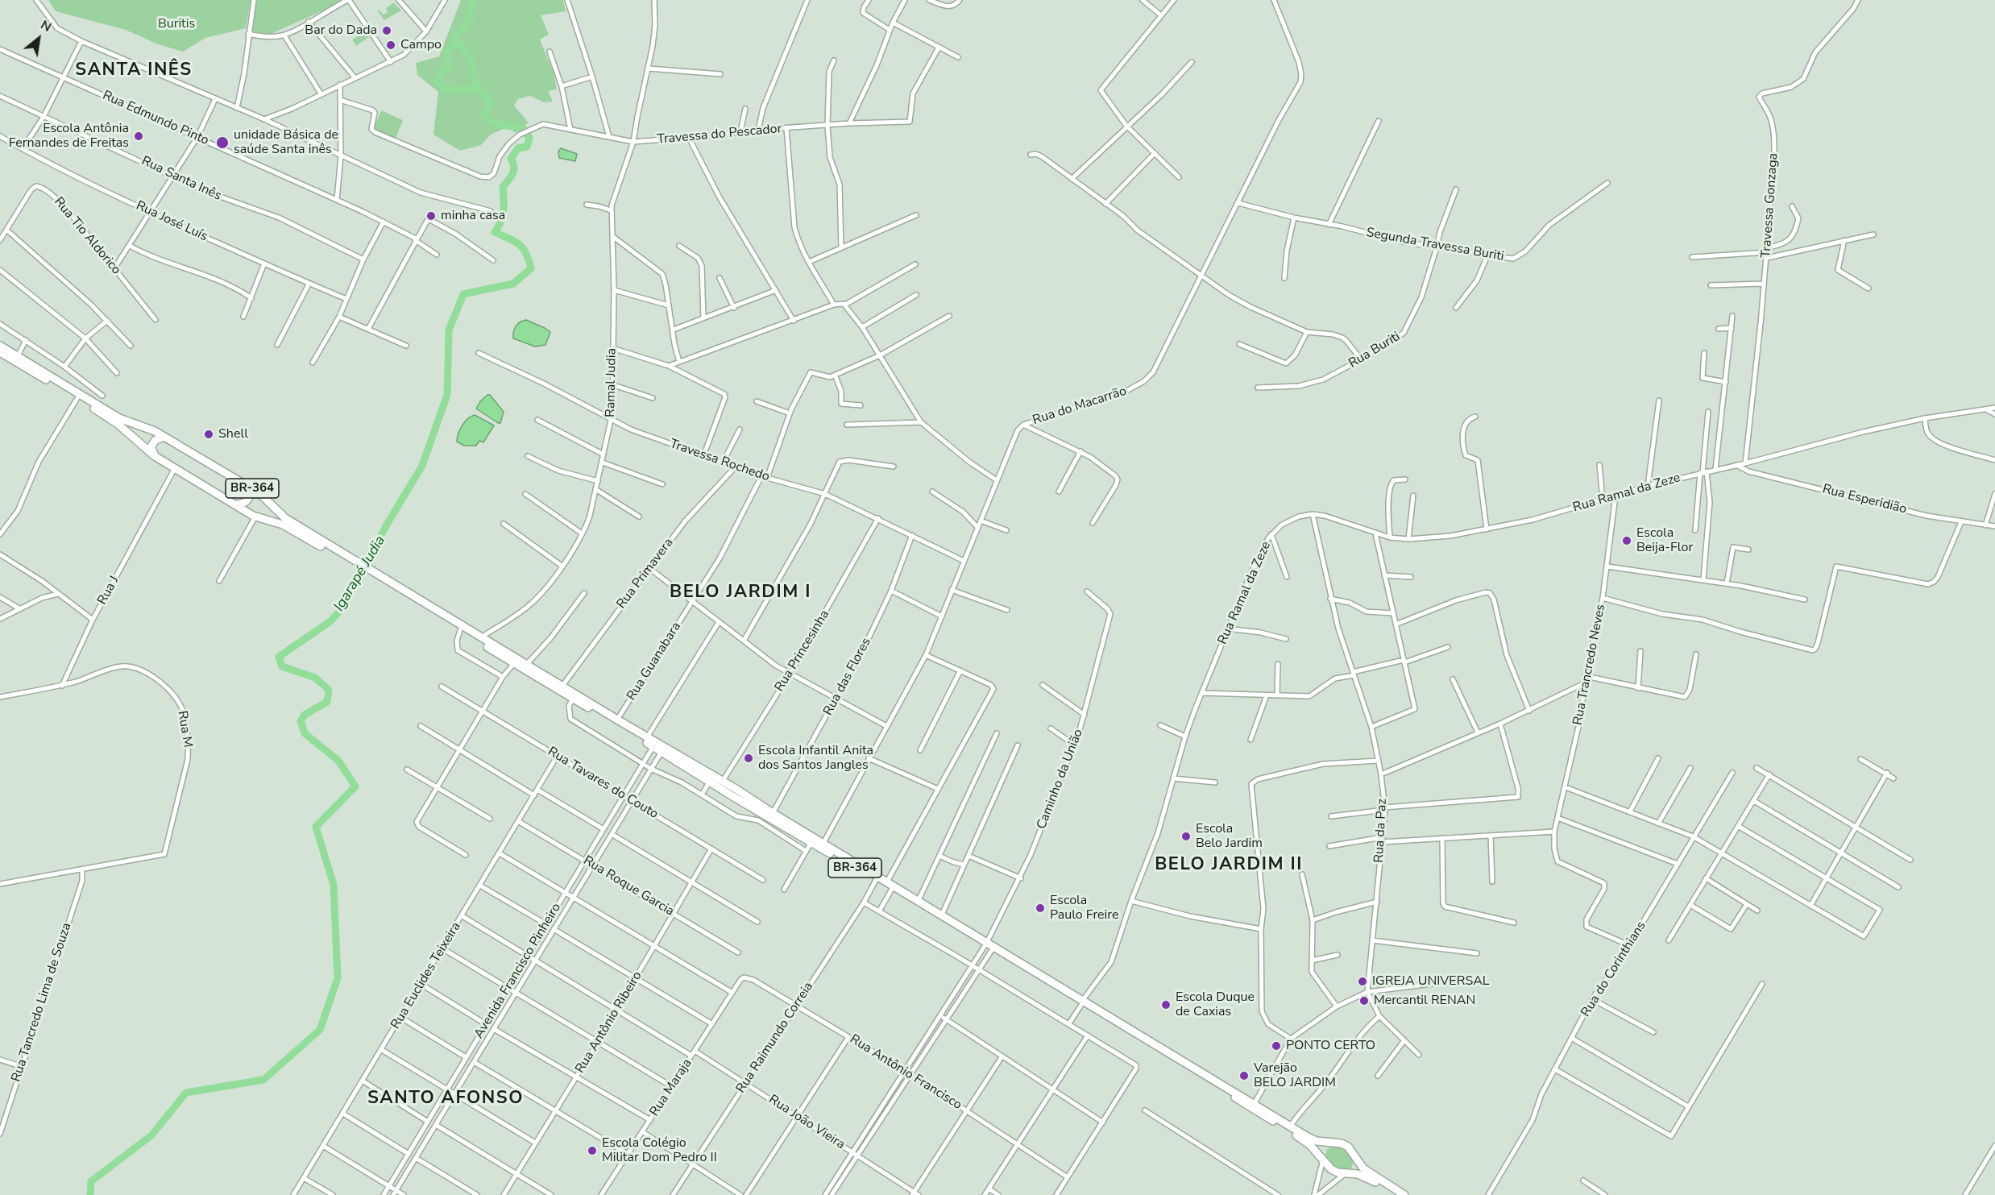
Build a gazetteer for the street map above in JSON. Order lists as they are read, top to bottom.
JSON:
{
  "streets": {
    "highway": ["BR-364"],
    "street": [
      "Rua Edmundo Pinto",
      "Travessa do Pescador",
      "Rua Santa Inês",
      "Travessa Gonzaga",
      "Rua José Luís",
      "Rua Tio Aldorico",
      "Segunda Travessa Buriti",
      "Rua Buriti",
      "Ramal Judia",
      "Rua do Macarrão",
      "Travessa Rochedo",
      "Rua Ramal da Zeze",
      "Rua Esperidião",
      "Rua Primavera",
      "Rua J",
      "Rua Princesinha",
      "Rua Guanabara",
      "Rua Trancredo Neves",
      "Rua das Flores",
      "Rua M",
      "Caminho da União",
      "Rua Tavares do Couto",
      "Rua da Paz",
      "Rua Roque Garcia",
      "Rua do Corinthians",
      "Avenida Francisco Pinheiro",
      "Rua Euclides Teixeira",
      "Rua Tancredo Lima de Souza",
      "Rua Antônio Ribeiro",
      "Rua Raimundo Correia",
      "Rua Antônio Francisco",
      "Rua Maraja",
      "Rua João Vieira"
    ]
  },
  "crossings": [
    ["Travessa do Pescador", "Ramal Judia"],
    ["Travessa Gonzaga", "Rua Ramal da Zeze"],
    ["Segunda Travessa Buriti", "Rua Buriti"],
    ["Segunda Travessa Buriti", "Rua do Macarrão"],
    ["Ramal Judia", "Travessa Rochedo"],
    ["Ramal Judia", "BR-364"],
    ["Rua do Macarrão", "Travessa Rochedo"],
    ["Rua do Macarrão", "BR-364"],
    ["Travessa Rochedo", "Rua Primavera"],
    ["Travessa Rochedo", "Rua Princesinha"],
    ["Travessa Rochedo", "Rua Guanabara"],
    ["Travessa Rochedo", "Rua das Flores"],
    ["BR-364", "Rua Ramal da Zeze"],
    ["BR-364", "Rua Primavera"],
    ["BR-364", "Rua J"],
    ["BR-364", "Rua Princesinha"],
    ["BR-364", "Rua Guanabara"],
    ["BR-364", "Rua das Flores"],
    ["BR-364", "Caminho da União"],
    ["BR-364", "Avenida Francisco Pinheiro"],
    ["BR-364", "Rua Raimundo Correia"],
    ["Rua Ramal da Zeze", "Rua Esperidião"],
    ["Rua Ramal da Zeze", "Rua Trancredo Neves"],
    ["Rua Ramal da Zeze", "Rua da Paz"],
    ["Rua M", "Rua Tancredo Lima de Souza"],
    ["Rua Tavares do Couto", "Avenida Francisco Pinheiro"],
    ["Rua Tavares do Couto", "Rua Euclides Teixeira"],
    ["Rua Tavares do Couto", "Rua Antônio Ribeiro"],
    ["Rua Roque Garcia", "Avenida Francisco Pinheiro"],
    ["Rua Roque Garcia", "Rua Euclides Teixeira"],
    ["Rua Roque Garcia", "Rua Antônio Ribeiro"],
    ["Rua Raimundo Correia", "Rua Antônio Francisco"],
    ["Rua Raimundo Correia", "Rua João Vieira"],
    ["Rua Antônio Francisco", "Rua Maraja"],
    ["Rua Maraja", "Rua João Vieira"]
  ],
  "districts": [
    "SANTA INÊS",
    "BELO JARDIM I",
    "BELO JARDIM II",
    "SANTO AFONSO"
  ],
  "water": ["Igarapé Judia"],
  "parks": ["Buritis"],
  "places": [
    "Bar do Dada",
    "Campo",
    "Escola Antônia Fernandes de Freitas",
    "unidade Básica de saúde Santa inês",
    "minha casa",
    "Shell",
    "Escola Beija-Flor",
    "Escola Infantil Anita dos Santos Jangles",
    "Escola Belo Jardim",
    "Escola Paulo Freire",
    "IGREJA UNIVERSAL",
    "Mercantil RENAN",
    "Escola Duque de Caxias",
    "PONTO CERTO",
    "Varejão BELO JARDIM",
    "Escola Colégio Militar Dom Pedro II"
  ],
  "north": "top right"
}
